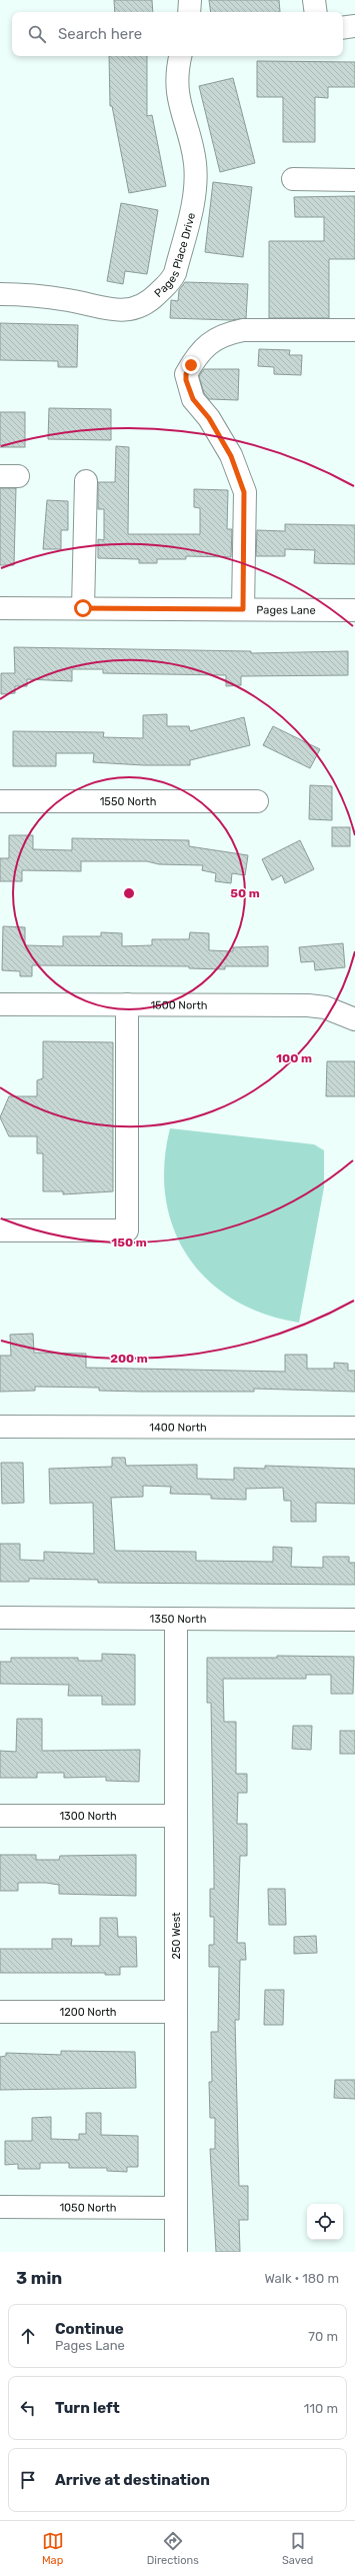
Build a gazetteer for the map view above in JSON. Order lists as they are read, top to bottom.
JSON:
{
  "streets": {
    "street": [
      "Pages Place Drive",
      "Pages Lane",
      "1550 North",
      "1500 North",
      "1400 North",
      "1350 North",
      "1300 North",
      "250 West",
      "1200 North",
      "1050 North"
    ]
  },
  "crossings": [
    ["1350 North", "250 West"],
    ["1300 North", "250 West"],
    ["250 West", "1200 North"],
    ["250 West", "1050 North"]
  ],
  "page": {
    "search": "Search here",
    "heading": ["3 min", "Walk · 180 m"],
    "list": [
      ["Continue", "Pages Lane", "70 m"],
      ["Turn left", "110 m"],
      "Arrive at destination"
    ],
    "nav": ["Map", "Directions", "Saved"]
  },
  "rings": [
    "50 m",
    "100 m",
    "150 m",
    "200 m"
  ]
}
